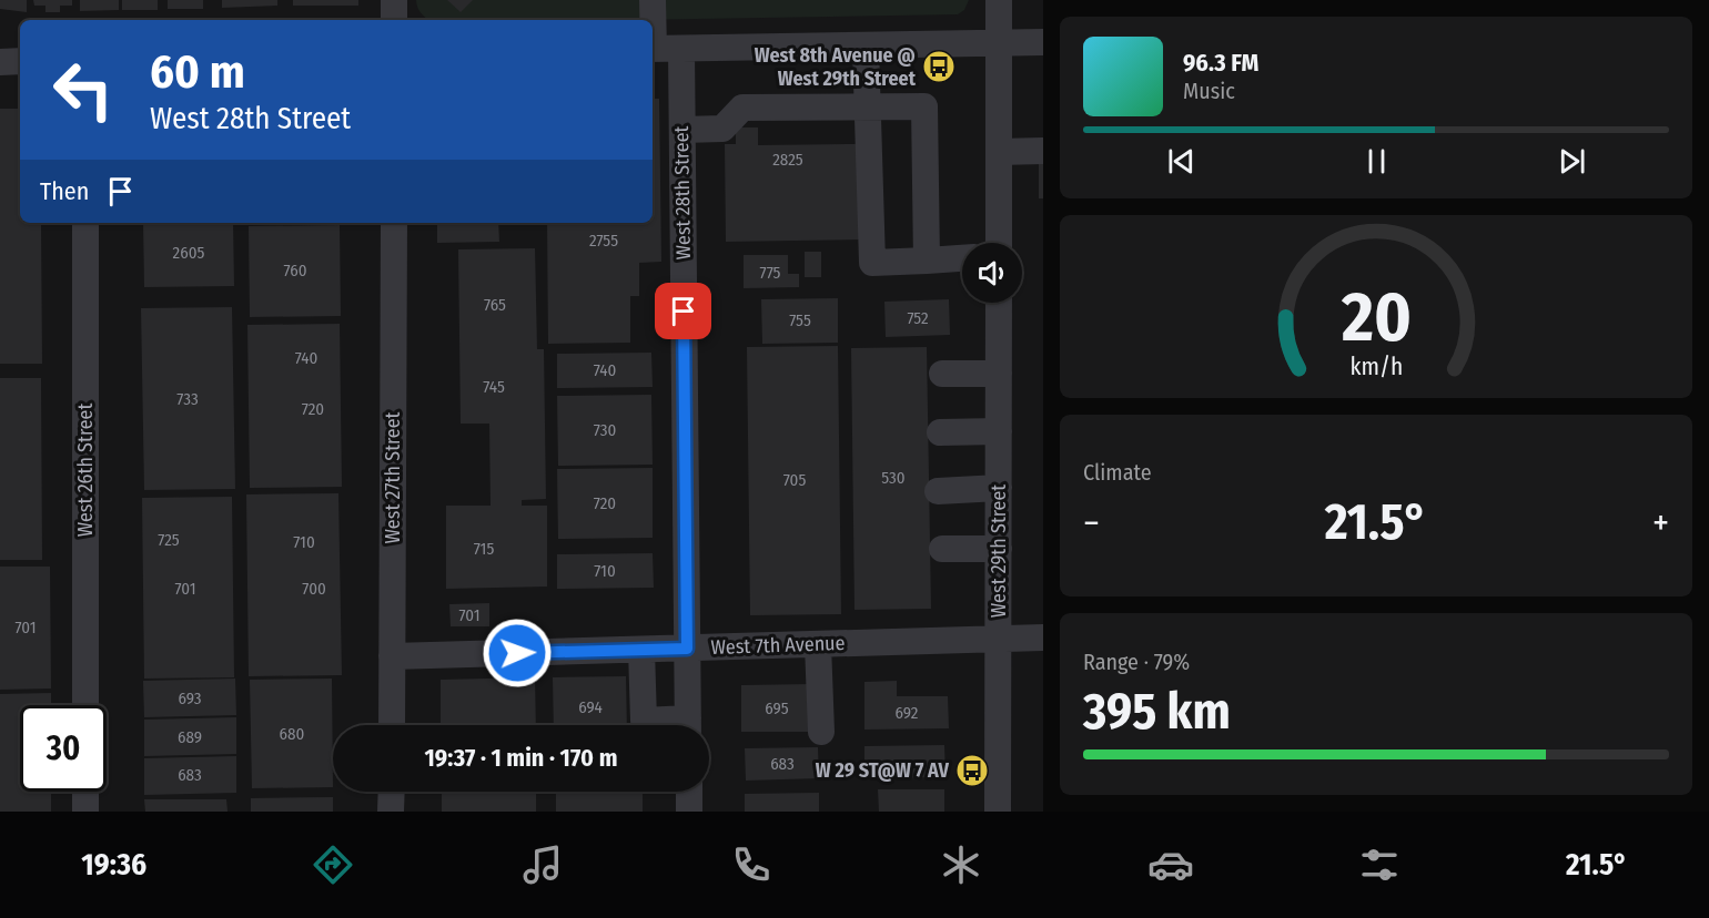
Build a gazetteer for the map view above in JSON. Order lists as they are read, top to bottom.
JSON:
{
  "streets": {
    "street": [
      "West 28th Street",
      "West 26th Street",
      "West 27th Street",
      "West 29th Street",
      "West 7th Avenue"
    ]
  },
  "crossings": [
    ["West 28th Street", "West 7th Avenue"],
    ["West 27th Street", "West 7th Avenue"],
    ["West 29th Street", "West 7th Avenue"]
  ],
  "places": {
    "bus stop": ["West 8th Avenue @ West 29th Street", "W 29 ST@W 7 AV"]
  },
  "house_numbers": [
    "2825",
    "2755",
    "2605",
    "760",
    "775",
    "765",
    "752",
    "755",
    "740",
    "740",
    "745",
    "733",
    "720",
    "730",
    "530",
    "705",
    "720",
    "725",
    "710",
    "715",
    "710",
    "701",
    "700",
    "701",
    "701",
    "693",
    "694",
    "695",
    "692",
    "680",
    "689",
    "683",
    "683"
  ],
  "page": {
    "turn": ["60 m", "West 28th Street"],
    "song": ["96.3 FM", "Music"],
    "then": "Then",
    "tile": [
      "Climate",
      ["Range · 79%", "395 km"]
    ],
    "heat": ["−", "21.5°", "+"],
    "limit": "30",
    "trip": "19:37 · 1 min · 170 m",
    "tabs": ["19:36", "21.5°"],
    "gauge": ["20", "km/h"]
  }
}
